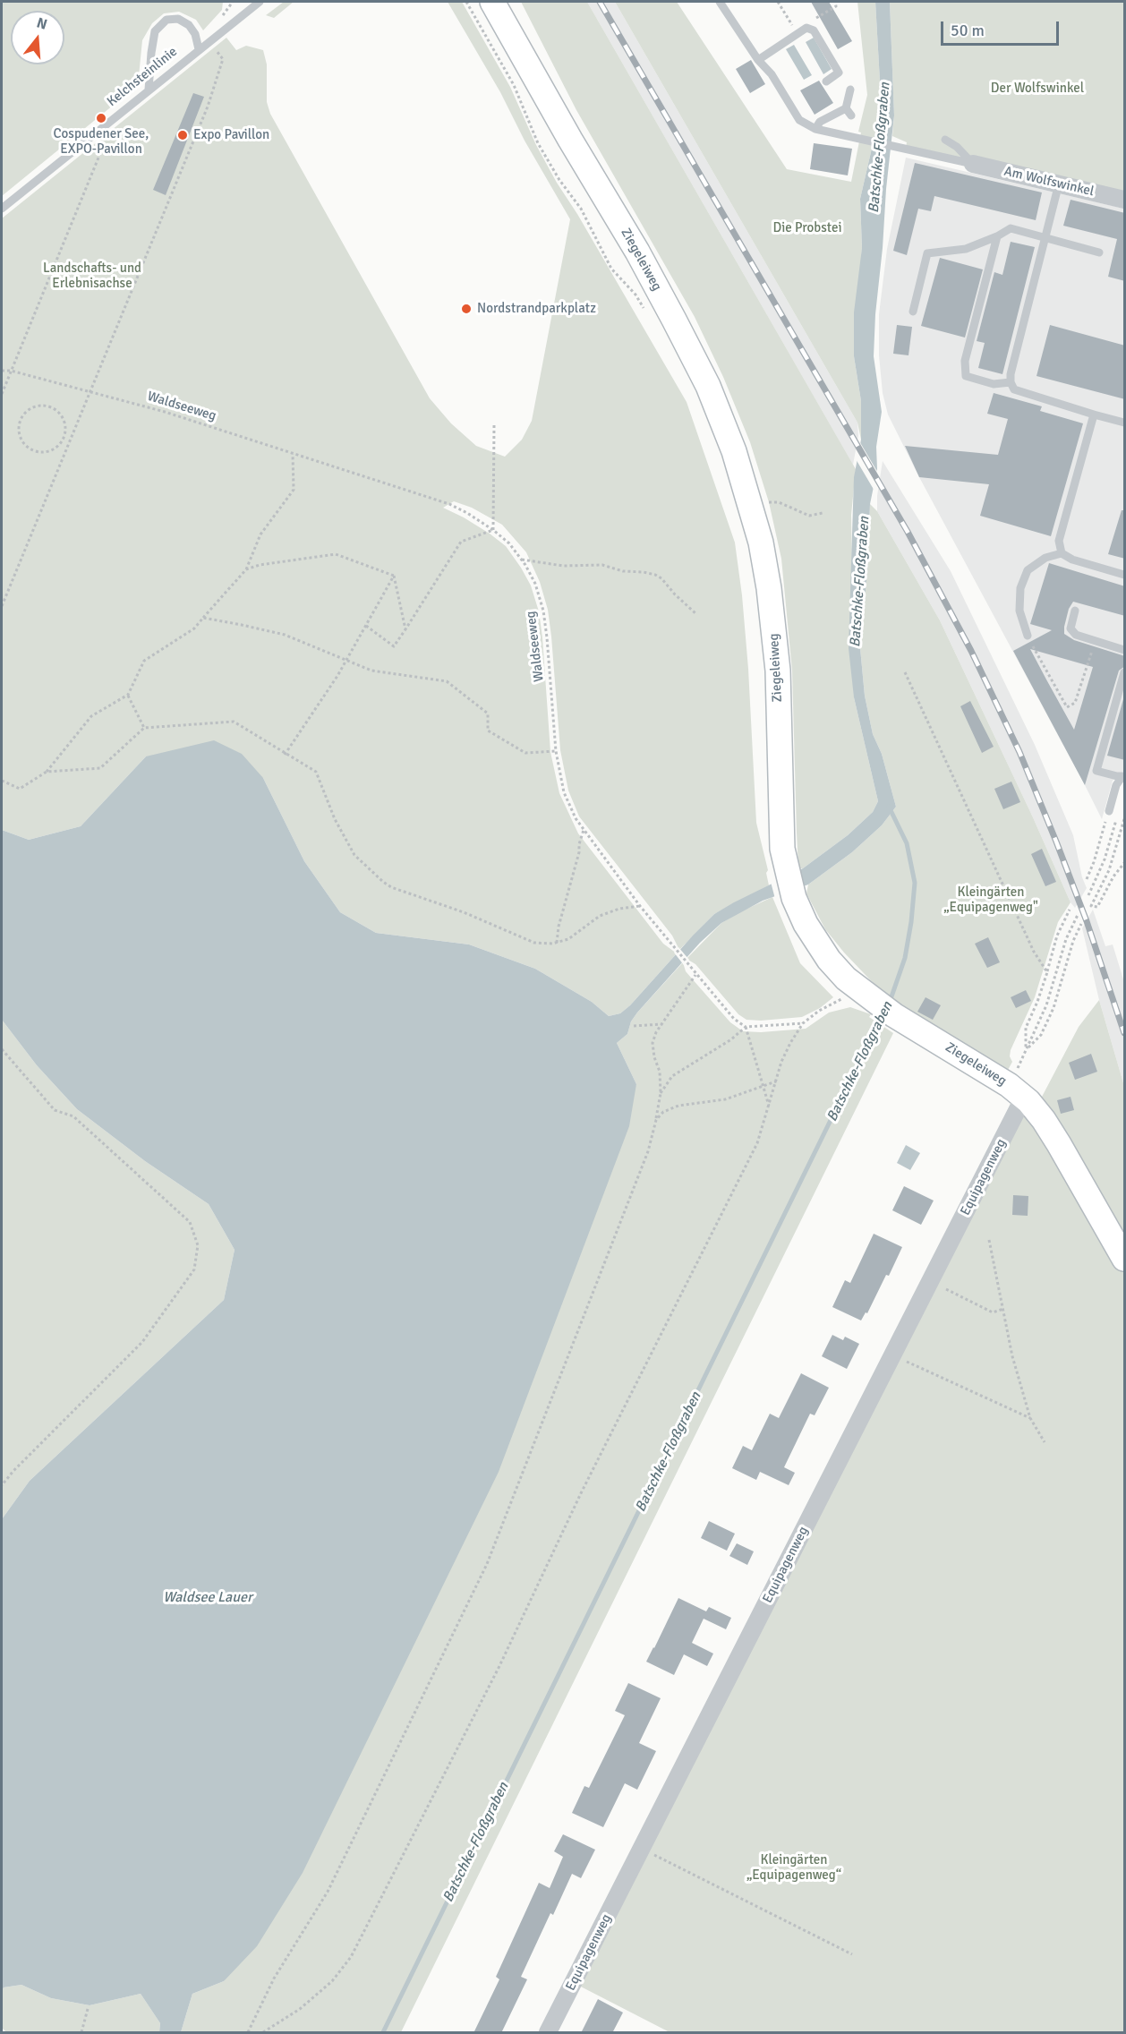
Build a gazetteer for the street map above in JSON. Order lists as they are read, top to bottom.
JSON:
{
  "streets": {
    "main road": ["Ziegeleiweg"],
    "street": ["Am Wolfswinkel", "Equipagenweg"],
    "lane": ["Kelchsteinlinie"],
    "path": ["Waldseeweg"]
  },
  "crossings": [
    ["Ziegeleiweg", "Equipagenweg"]
  ],
  "water": ["Batschke‐Floßgraben", "Waldsee Lauer"],
  "parks": [
    "Der Wolfswinkel",
    "Die Probstei",
    "Landschafts- und Erlebnisachse",
    "Kleingärten „Equipagenweg\"",
    "Kleingärten „Equipagenweg“"
  ],
  "places": ["Cospudener See, EXPO-Pavillon", "Expo Pavillon", "Nordstrandparkplatz"],
  "scale_bar": "50 m",
  "north": "top"
}
